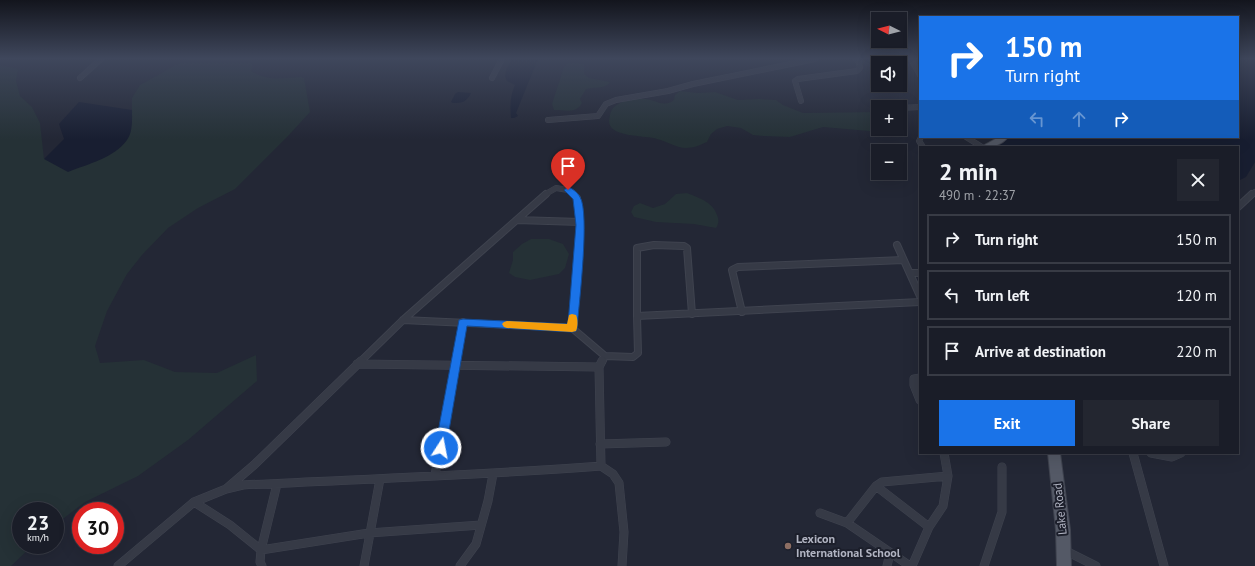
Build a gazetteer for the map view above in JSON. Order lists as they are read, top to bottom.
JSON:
{
  "streets": {
    "main road": ["Lake Road"]
  },
  "places": ["Lexicon International School"],
  "north": "left",
  "page": {
    "map_buttons": ["+", "−"],
    "turn": ["150 m", "Turn right"],
    "heading": ["2 min", "490 m · 22:37"],
    "list": [
      {
        "name": "Turn right",
        "value": "150 m"
      },
      {
        "name": "Turn left",
        "value": "120 m"
      },
      {
        "name": "Arrive at destination",
        "value": "220 m"
      }
    ],
    "buttons": ["Exit", "Share"],
    "speed": "23 km/h",
    "limit": "30"
  }
}
